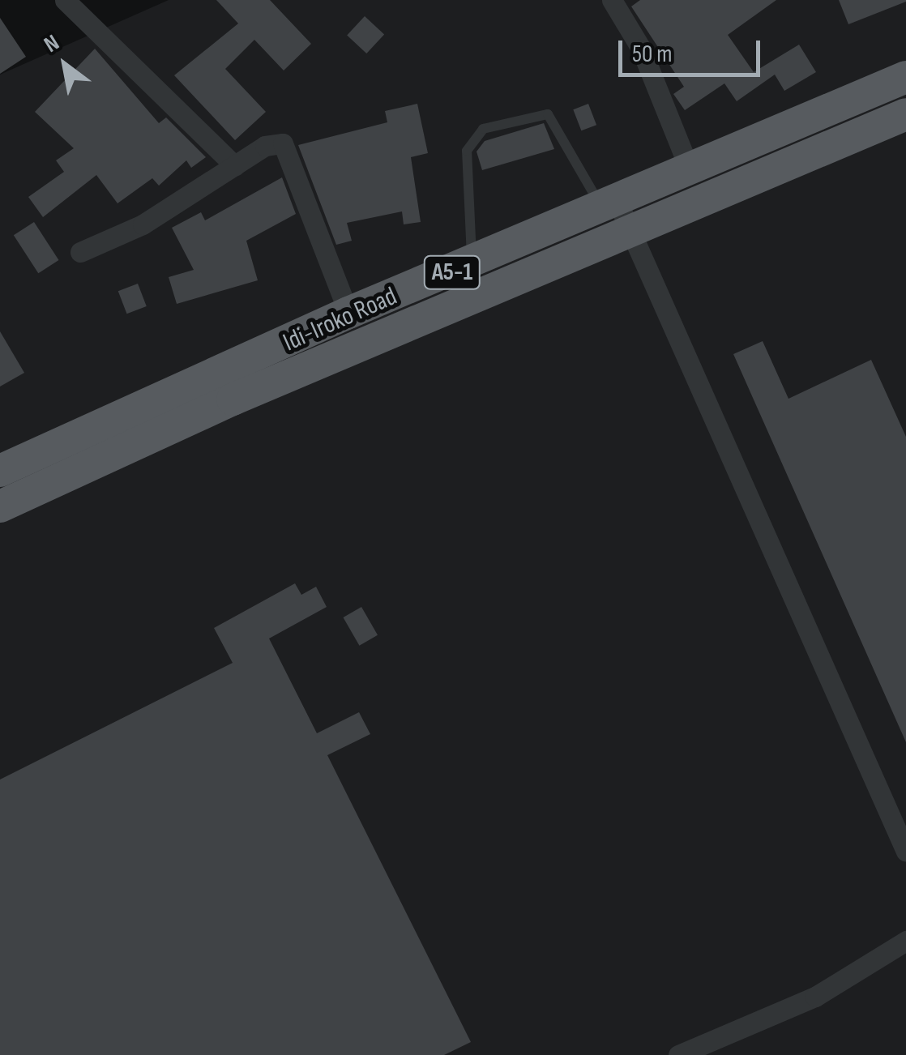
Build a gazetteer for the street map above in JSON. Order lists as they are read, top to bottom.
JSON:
{
  "streets": {
    "highway": ["A5-1", "Idi-Iroko Road"]
  },
  "scale_bar": "50 m",
  "north": "top left"
}
